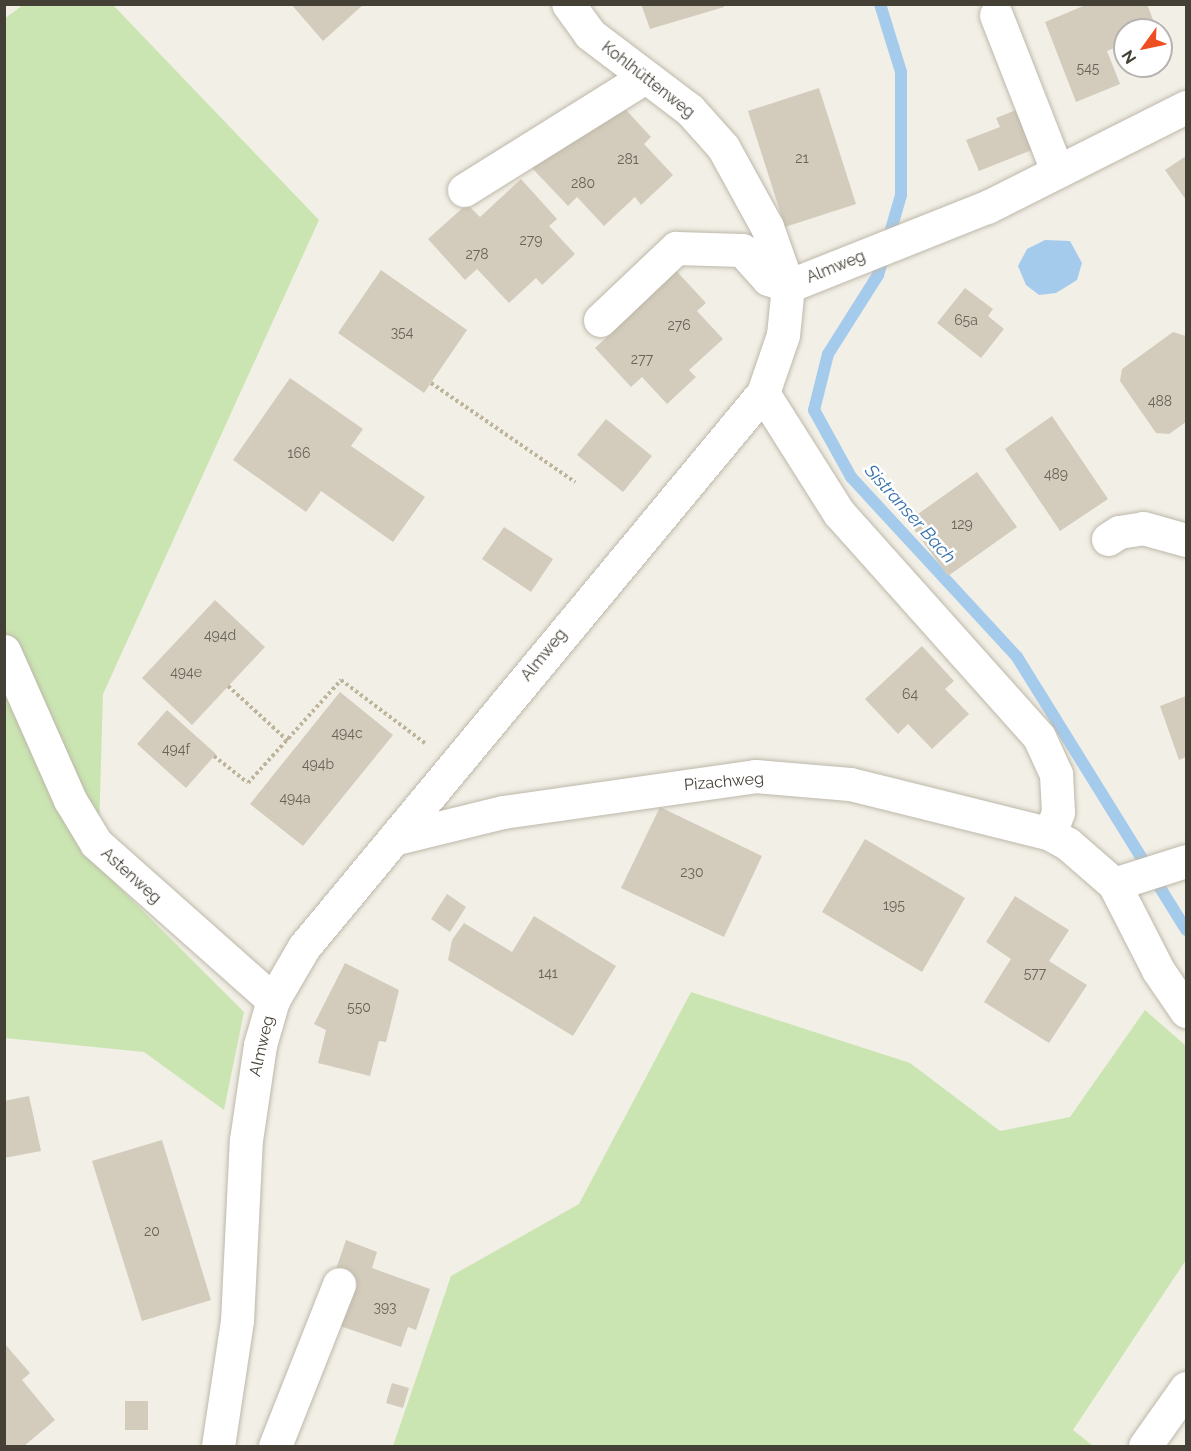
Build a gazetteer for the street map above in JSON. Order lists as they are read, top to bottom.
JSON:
{
  "streets": {
    "street": [
      "Kohlhüttenweg",
      "Almweg",
      "Pizachweg",
      "Astenweg"
    ]
  },
  "crossings": [
    ["Kohlhüttenweg", "Almweg"],
    ["Almweg", "Pizachweg"],
    ["Almweg", "Astenweg"]
  ],
  "water": ["Sistranser Bach"],
  "house_numbers": [
    "545",
    "21",
    "281",
    "280",
    "279",
    "278",
    "65a",
    "276",
    "354",
    "277",
    "488",
    "166",
    "489",
    "129",
    "494d",
    "494e",
    "64",
    "494c",
    "494f",
    "494b",
    "494a",
    "230",
    "195",
    "141",
    "577",
    "550",
    "20",
    "393"
  ],
  "north": "bottom left"
}
